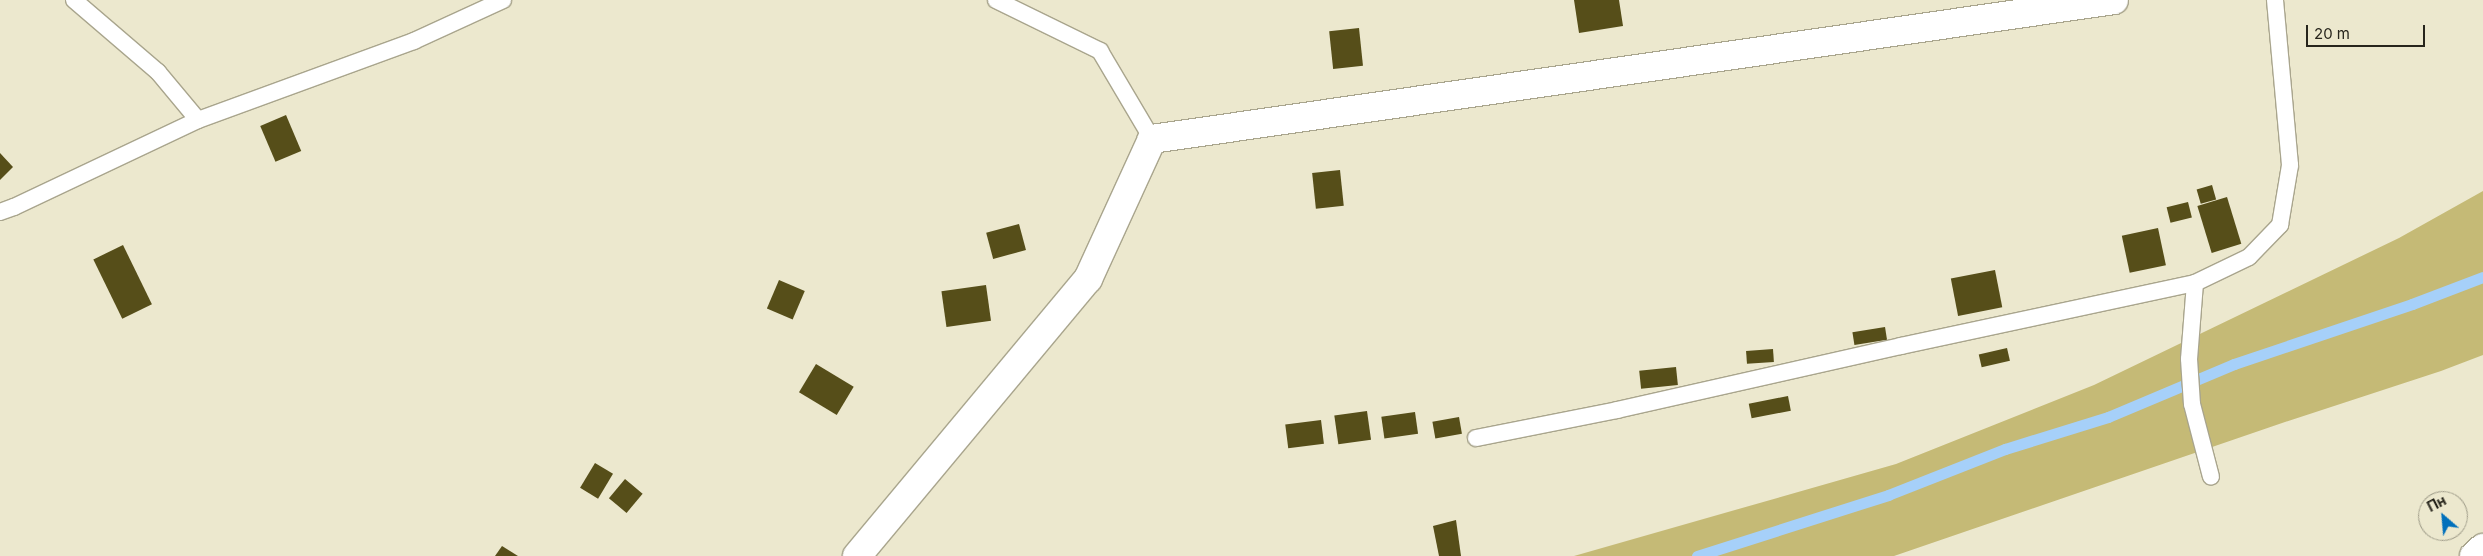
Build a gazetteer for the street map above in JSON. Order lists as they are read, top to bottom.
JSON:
{
  "scale_bar": "20 m",
  "north": "top left"
}
